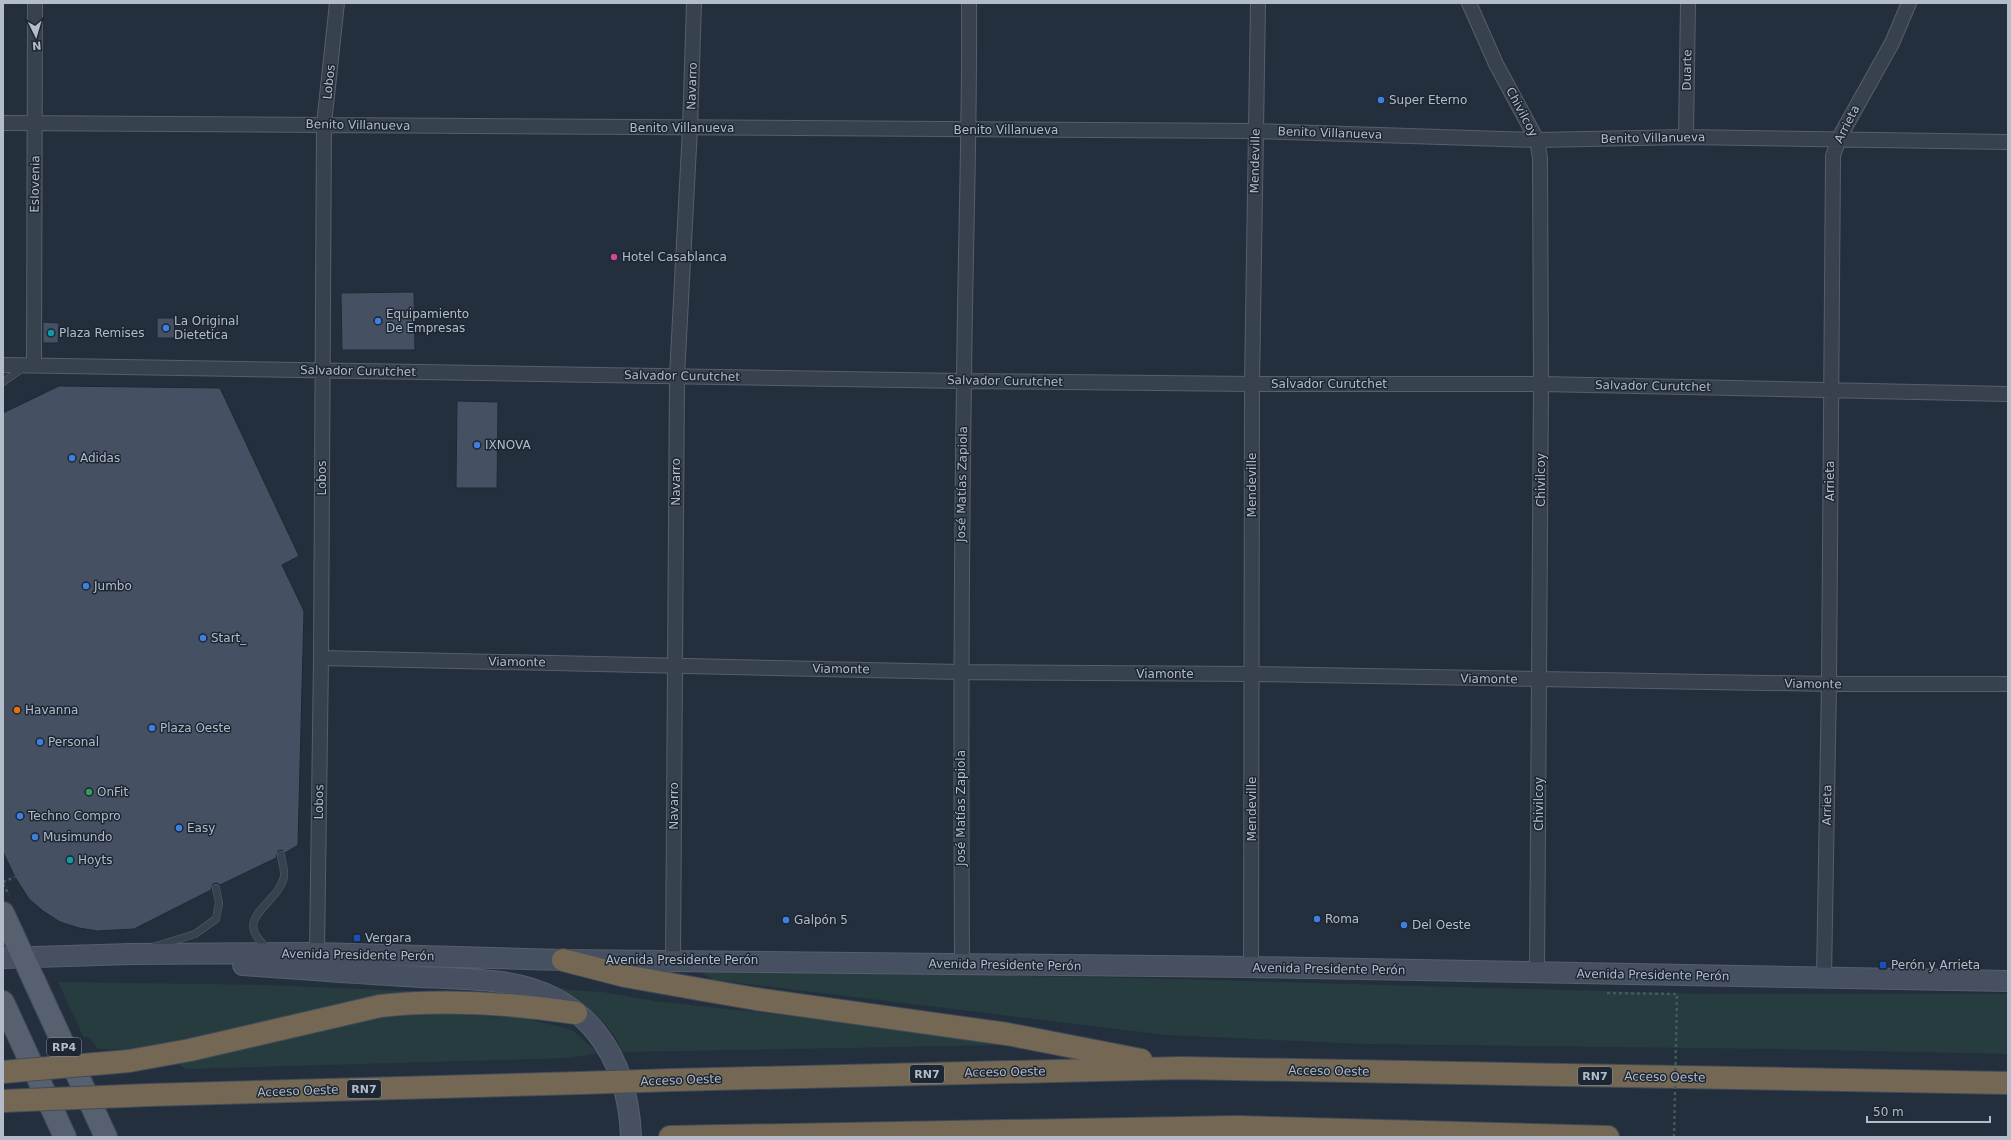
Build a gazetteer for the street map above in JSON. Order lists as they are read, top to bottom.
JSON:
{
  "streets": {
    "highway": ["Acceso Oeste", "RN7"],
    "main road": ["RP4"],
    "street": [
      "Duarte",
      "Lobos",
      "Navarro",
      "Chivilcoy",
      "Arrieta",
      "Benito Villanueva",
      "Mendeville",
      "Eslovenia",
      "Salvador Curutchet",
      "José Matías Zapiola",
      "Viamonte",
      "Avenida Presidente Perón"
    ]
  },
  "crossings": [
    ["Duarte", "Benito Villanueva"],
    ["Lobos", "Benito Villanueva"],
    ["Lobos", "Salvador Curutchet"],
    ["Lobos", "Viamonte"],
    ["Lobos", "Avenida Presidente Perón"],
    ["Navarro", "Benito Villanueva"],
    ["Navarro", "Salvador Curutchet"],
    ["Navarro", "Viamonte"],
    ["Navarro", "Avenida Presidente Perón"],
    ["Chivilcoy", "Benito Villanueva"],
    ["Chivilcoy", "Salvador Curutchet"],
    ["Chivilcoy", "Viamonte"],
    ["Chivilcoy", "Avenida Presidente Perón"],
    ["Arrieta", "Benito Villanueva"],
    ["Arrieta", "Salvador Curutchet"],
    ["Arrieta", "Viamonte"],
    ["Arrieta", "Avenida Presidente Perón"],
    ["Benito Villanueva", "Mendeville"],
    ["Benito Villanueva", "Eslovenia"],
    ["Benito Villanueva", "José Matías Zapiola"],
    ["Mendeville", "Salvador Curutchet"],
    ["Mendeville", "Viamonte"],
    ["Mendeville", "Avenida Presidente Perón"],
    ["Eslovenia", "Salvador Curutchet"],
    ["Salvador Curutchet", "José Matías Zapiola"],
    ["José Matías Zapiola", "Viamonte"],
    ["José Matías Zapiola", "Avenida Presidente Perón"],
    ["Avenida Presidente Perón", "RP4"]
  ],
  "places": {
    "other": [
      "Super Eterno",
      "Hotel Casablanca",
      "Equipamiento De Empresas",
      "La Original Dietetica",
      "Plaza Remises",
      "IXNOVA",
      "Adidas",
      "Jumbo",
      "Start_",
      "Havanna",
      "Plaza Oeste",
      "Personal",
      "OnFit",
      "Techno Compro",
      "Easy",
      "Musimundo",
      "Hoyts",
      "Roma",
      "Galpón 5",
      "Del Oeste"
    ],
    "transit": ["Vergara", "Perón y Arrieta"]
  },
  "scale_bar": "50 m",
  "north": "bottom"
}
